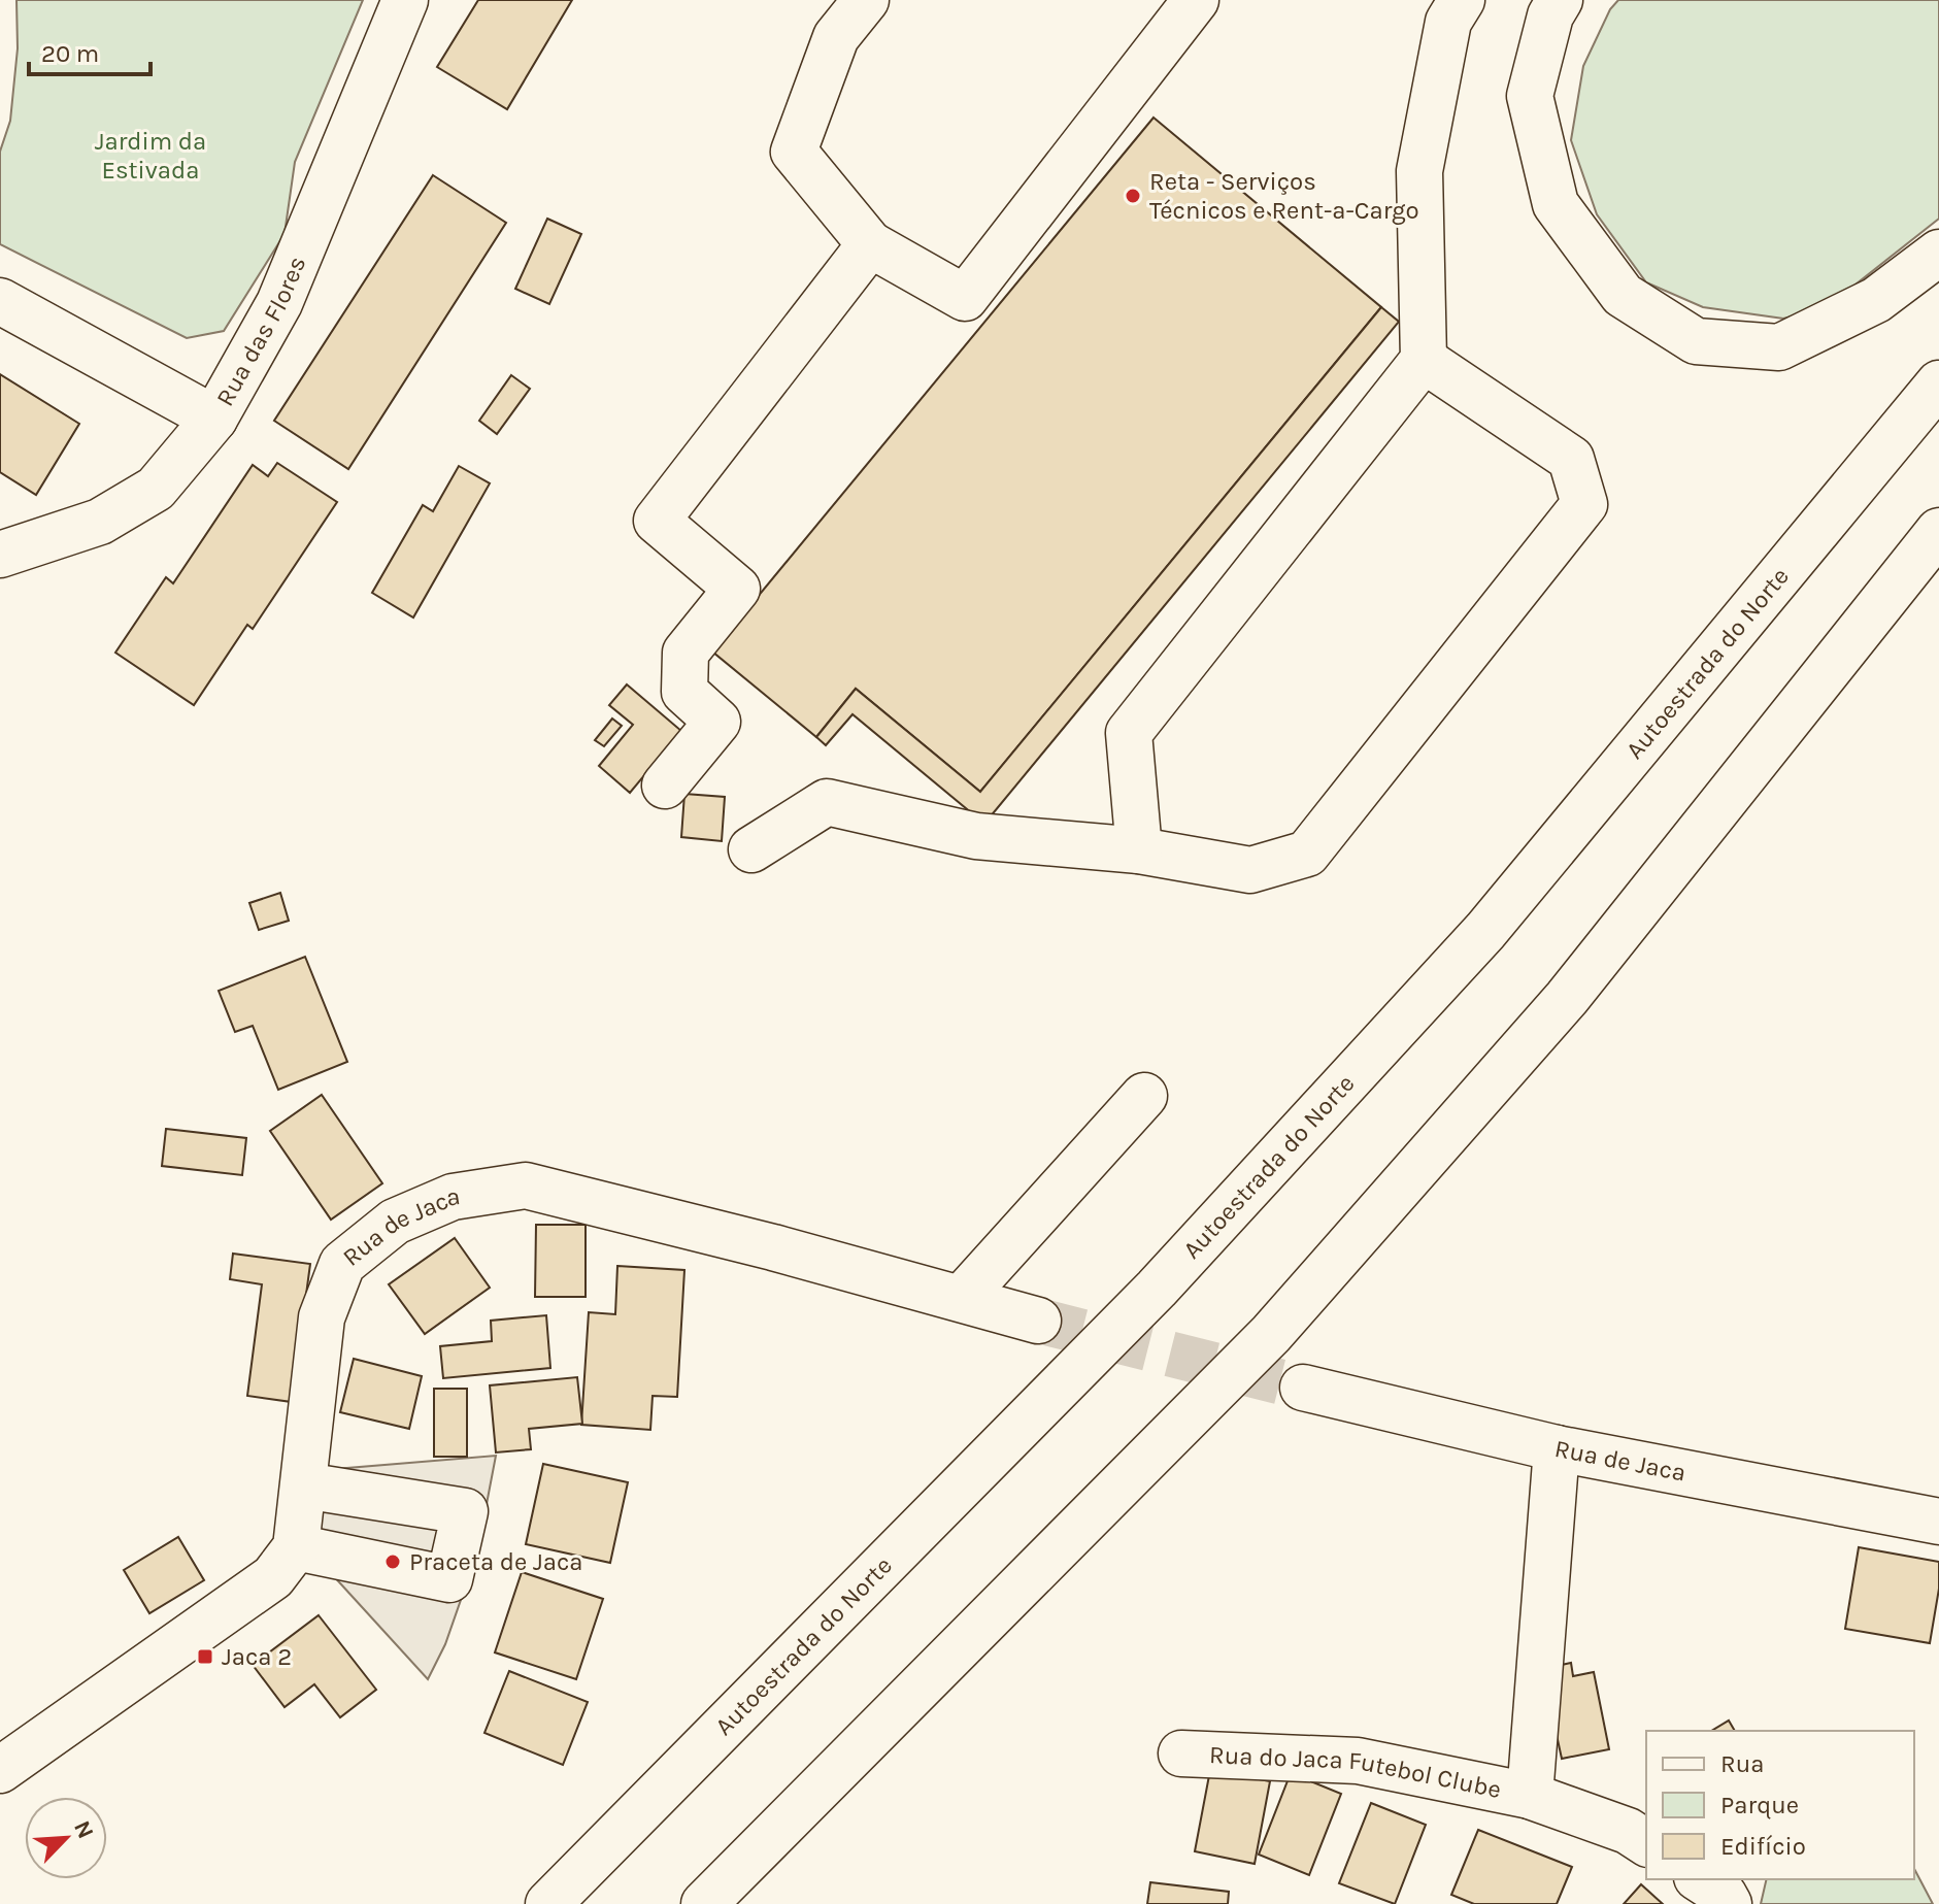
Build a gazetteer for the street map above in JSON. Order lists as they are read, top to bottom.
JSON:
{
  "streets": {
    "main road": [
      "Rua das Flores",
      "Autoestrada do Norte",
      "Rua de Jaca",
      "Rua do Jaca Futebol Clube"
    ]
  },
  "crossings": [
    ["Rua de Jaca", "Rua do Jaca Futebol Clube"]
  ],
  "parks": ["Jardim da Estivada"],
  "places": {
    "other": ["Reta - Serviços Técnicos e Rent-a-Cargo", "Praceta de Jaca"],
    "transit": ["Jaca 2"]
  },
  "legend": ["Rua", "Parque", "Edifício"],
  "scale_bar": "20 m",
  "north": "top right"
}
